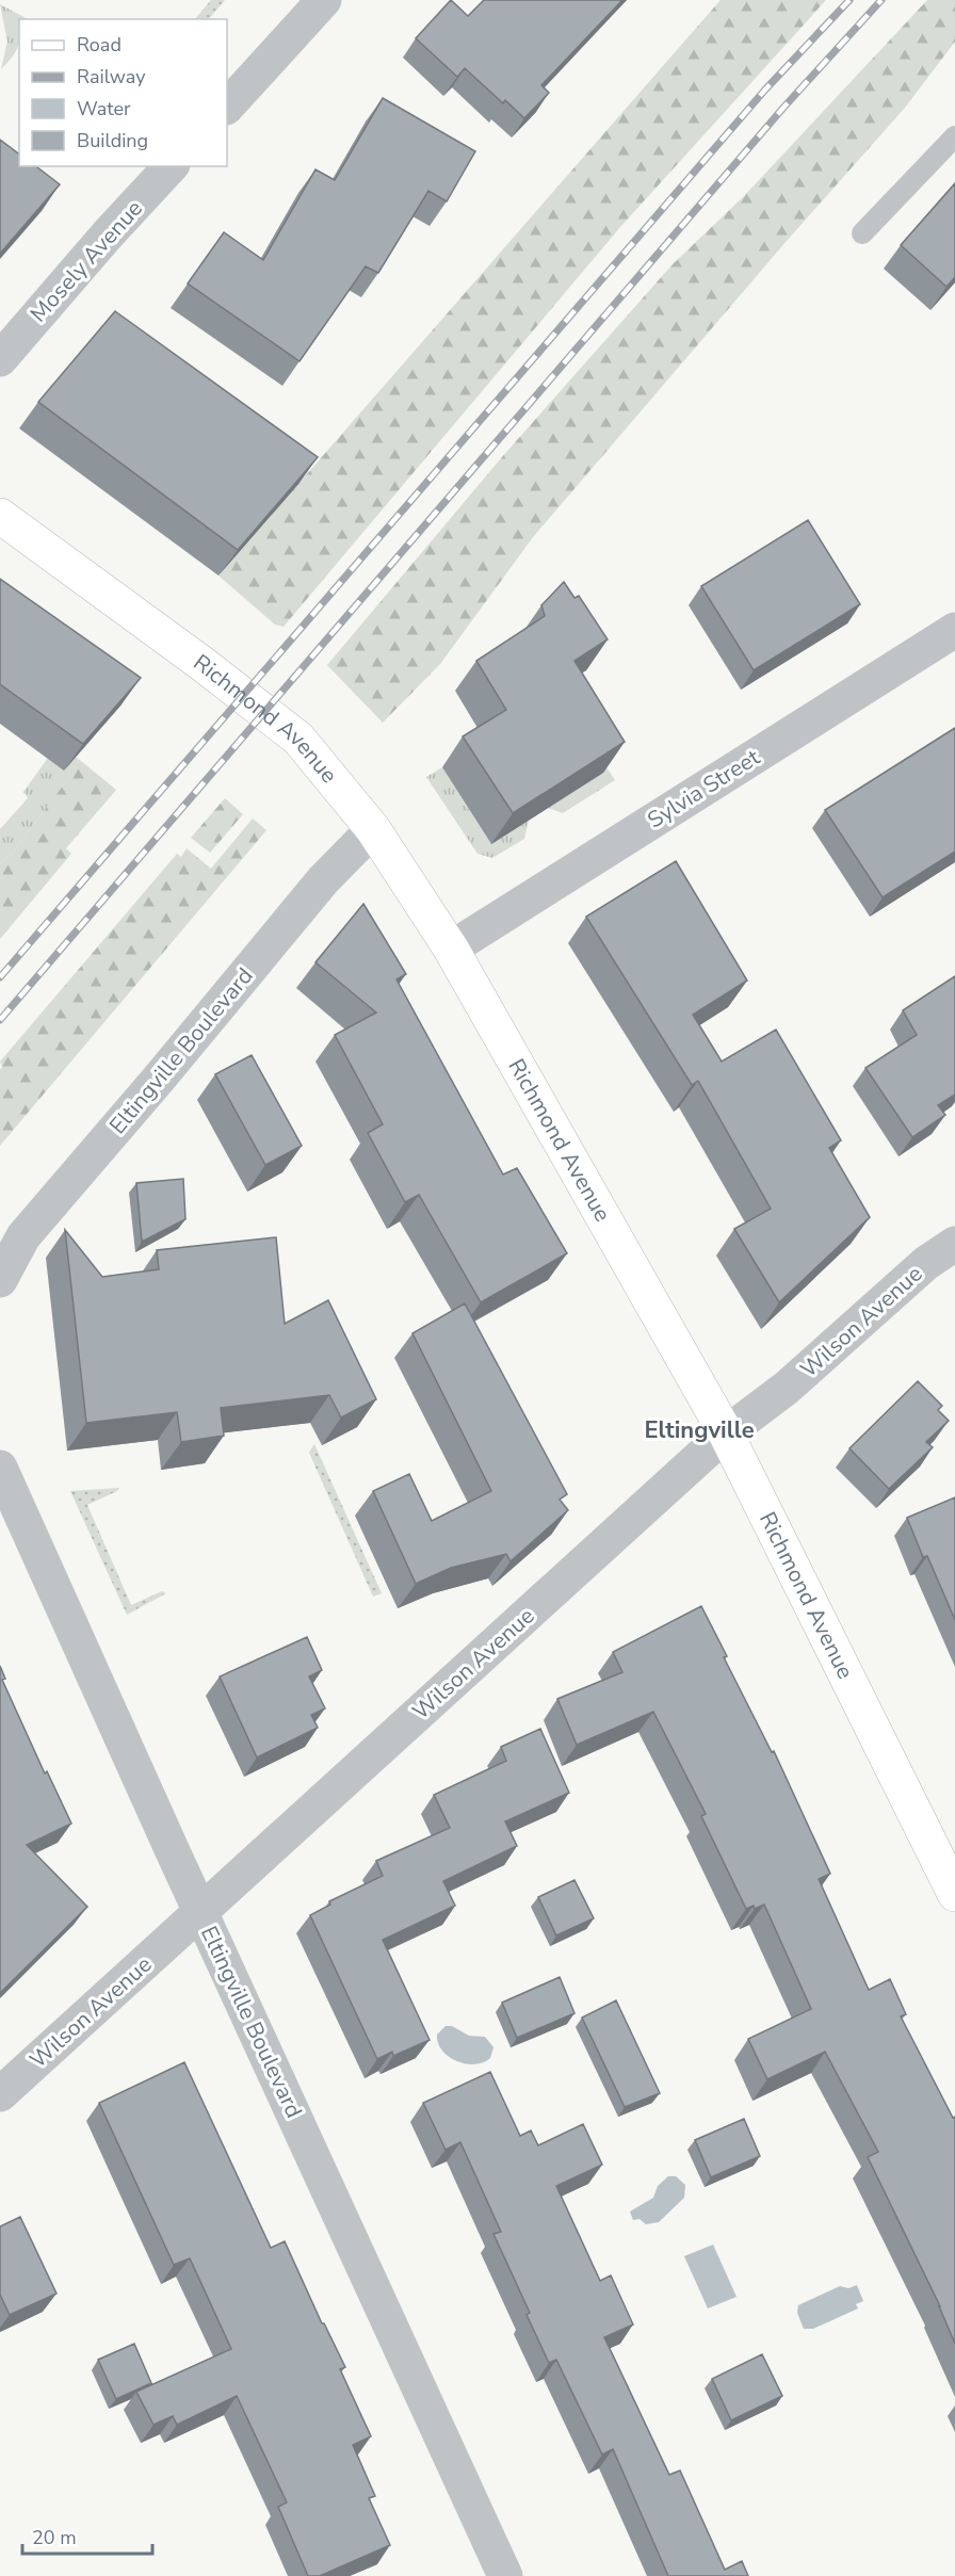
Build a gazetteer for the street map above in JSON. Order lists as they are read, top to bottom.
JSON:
{
  "streets": {
    "main road": ["Richmond Avenue"],
    "street": [
      "Mosely Avenue",
      "Sylvia Street",
      "Eltingville Boulevard",
      "Wilson Avenue"
    ]
  },
  "crossings": [
    ["Richmond Avenue", "Sylvia Street"],
    ["Richmond Avenue", "Eltingville Boulevard"],
    ["Richmond Avenue", "Wilson Avenue"],
    ["Eltingville Boulevard", "Wilson Avenue"]
  ],
  "districts": ["Eltingville"],
  "legend": [
    "Road",
    "Railway",
    "Water",
    "Building"
  ],
  "scale_bar": "20 m"
}
